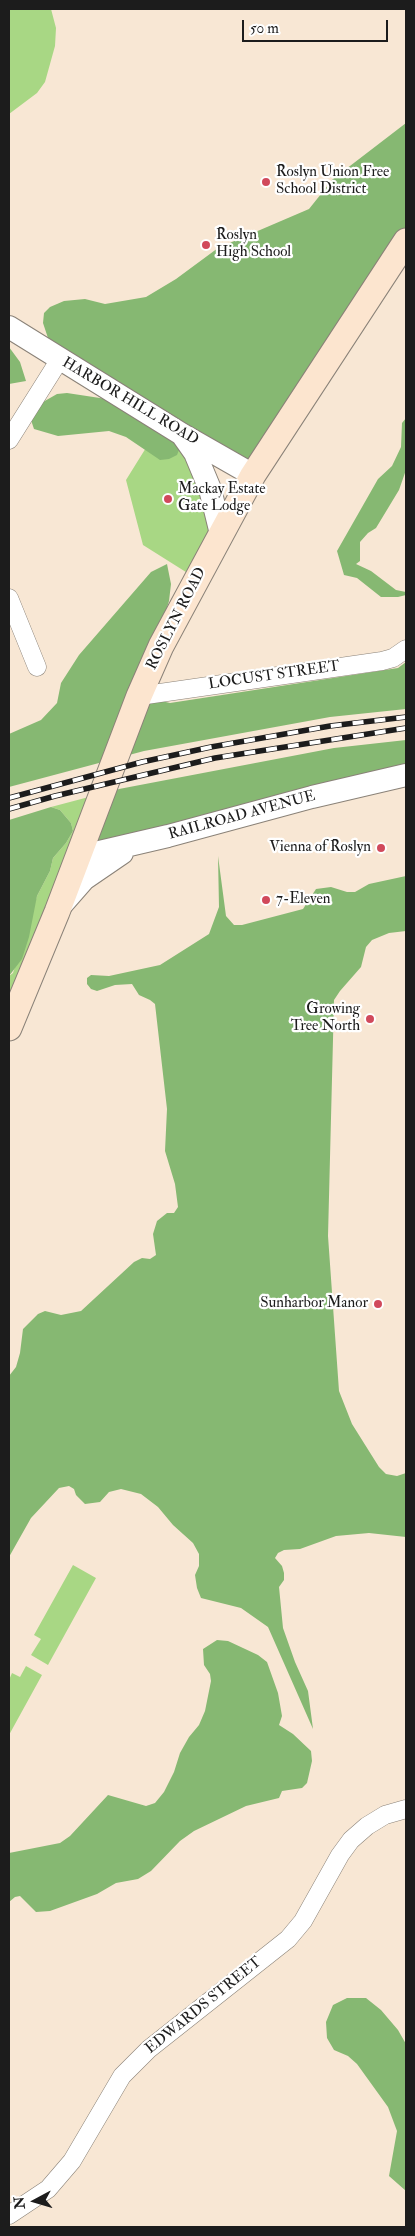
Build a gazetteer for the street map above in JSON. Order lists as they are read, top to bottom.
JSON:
{
  "streets": {
    "main road": ["ROSLYN ROAD"],
    "street": [
      "HARBOR HILL ROAD",
      "LOCUST STREET",
      "RAILROAD AVENUE",
      "EDWARDS STREET"
    ]
  },
  "crossings": [
    ["HARBOR HILL ROAD", "ROSLYN ROAD"],
    ["ROSLYN ROAD", "LOCUST STREET"],
    ["ROSLYN ROAD", "RAILROAD AVENUE"]
  ],
  "places": [
    "Roslyn Union Free School District",
    "Roslyn High School",
    "Mackay Estate Gate Lodge",
    "Vienna of Roslyn",
    "7-Eleven",
    "Growing Tree North",
    "Sunharbor Manor"
  ],
  "scale_bar": "50 m",
  "north": "left"
}
